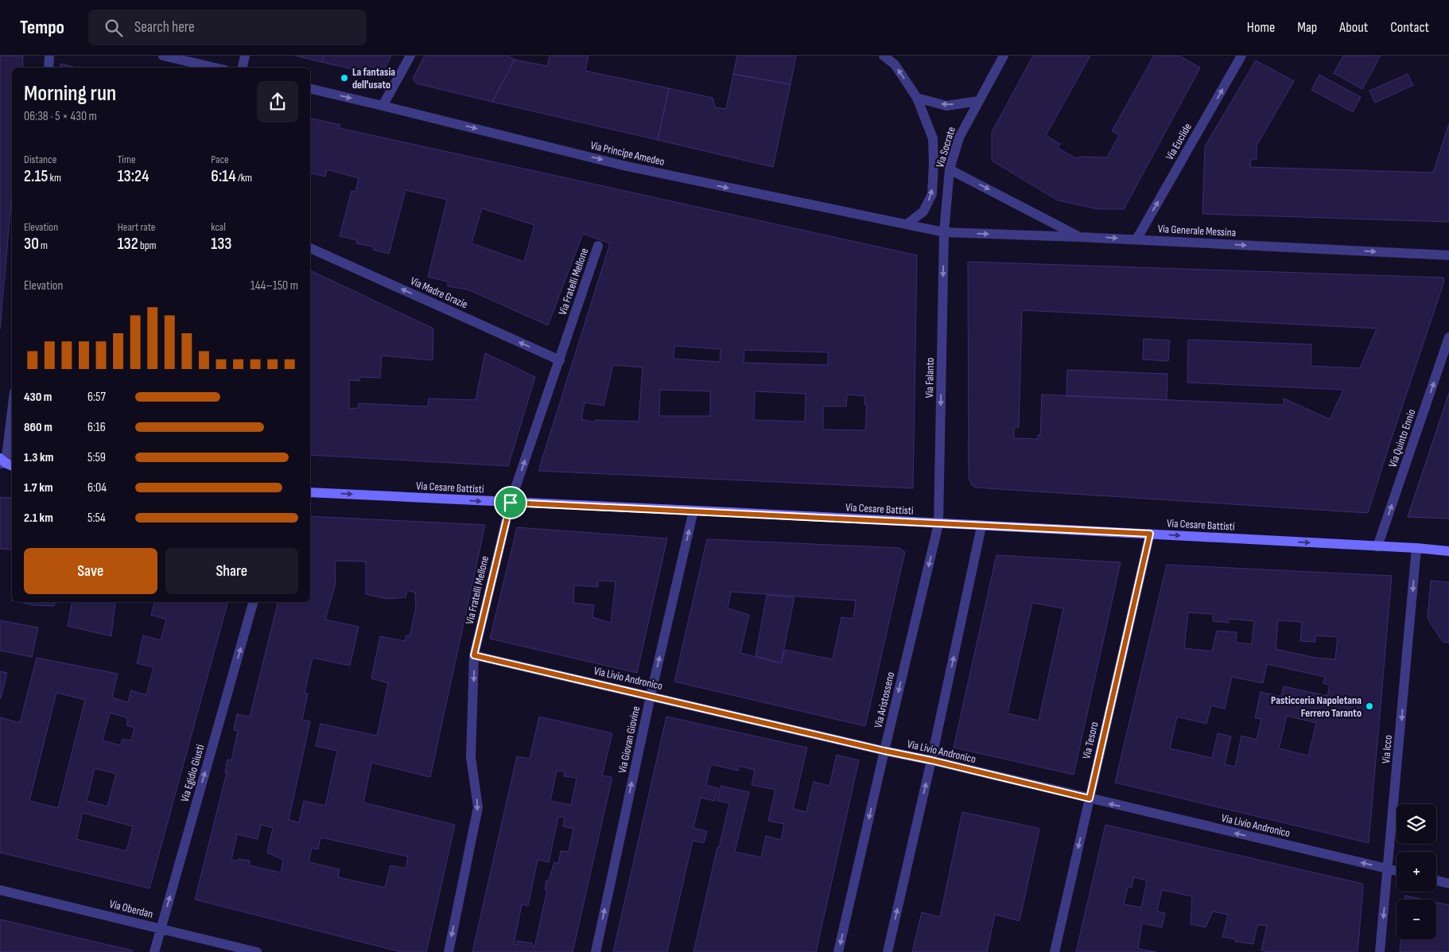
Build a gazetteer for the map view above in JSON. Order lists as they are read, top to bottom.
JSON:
{
  "streets": {
    "main road": ["Via Cesare Battisti"],
    "street": [
      "Via Euclide",
      "Via Socrate",
      "Via Principe Amedeo",
      "Via Generale Messina",
      "Via Fratelli Mellone",
      "Via Madre Grazie",
      "Via Falanto",
      "Via Quinto Ennio",
      "Via Livio Andronico",
      "Via Aristosseno",
      "Via Giovan Giovine",
      "Via Tesoro",
      "Via Icco",
      "Via Egidio Giusti",
      "Via Oberdan"
    ]
  },
  "crossings": [
    ["Via Euclide", "Via Generale Messina"],
    ["Via Socrate", "Via Principe Amedeo"],
    ["Via Socrate", "Via Generale Messina"],
    ["Via Socrate", "Via Falanto"],
    ["Via Principe Amedeo", "Via Generale Messina"],
    ["Via Principe Amedeo", "Via Falanto"],
    ["Via Generale Messina", "Via Falanto"],
    ["Via Fratelli Mellone", "Via Madre Grazie"],
    ["Via Fratelli Mellone", "Via Cesare Battisti"],
    ["Via Fratelli Mellone", "Via Livio Andronico"],
    ["Via Falanto", "Via Cesare Battisti"],
    ["Via Falanto", "Via Aristosseno"],
    ["Via Quinto Ennio", "Via Cesare Battisti"],
    ["Via Cesare Battisti", "Via Aristosseno"],
    ["Via Cesare Battisti", "Via Giovan Giovine"],
    ["Via Cesare Battisti", "Via Tesoro"],
    ["Via Cesare Battisti", "Via Icco"],
    ["Via Livio Andronico", "Via Aristosseno"],
    ["Via Livio Andronico", "Via Giovan Giovine"],
    ["Via Livio Andronico", "Via Tesoro"],
    ["Via Livio Andronico", "Via Icco"],
    ["Via Egidio Giusti", "Via Oberdan"]
  ],
  "one_way": [
    "Via Euclide",
    "Via Principe Amedeo",
    "Via Generale Messina",
    "Via Madre Grazie",
    "Via Falanto",
    "Via Quinto Ennio",
    "Via Cesare Battisti",
    "Via Giovan Giovine",
    "Via Tesoro",
    "Via Icco",
    "Via Egidio Giusti"
  ],
  "places": ["La fantasia dell'usato", "Pasticceria Napoletana Ferrero Taranto"],
  "page": {
    "header": "Tempo",
    "search": "Search here",
    "nav": [
      "Home",
      "Map",
      "About",
      "Contact"
    ],
    "heading": ["Morning run", "06:38 · 5 × 430 m"],
    "stats": [
      ["Distance", "2.15 km"],
      ["Time", "13:24"],
      ["Pace", "6:14 /km"],
      ["Elevation", "30 m"],
      ["Heart rate", "132 bpm"],
      ["kcal", "133"]
    ],
    "chart": ["Elevation", "144–150 m"],
    "list": [
      {
        "name": "430 m",
        "note": "6:57"
      },
      {
        "name": "860 m",
        "note": "6:16"
      },
      {
        "name": "1.3 km",
        "note": "5:59"
      },
      {
        "name": "1.7 km",
        "note": "6:04"
      },
      {
        "name": "2.1 km",
        "note": "5:54"
      }
    ],
    "buttons": ["Save", "Share"],
    "map_buttons": ["+", "−"]
  }
}
